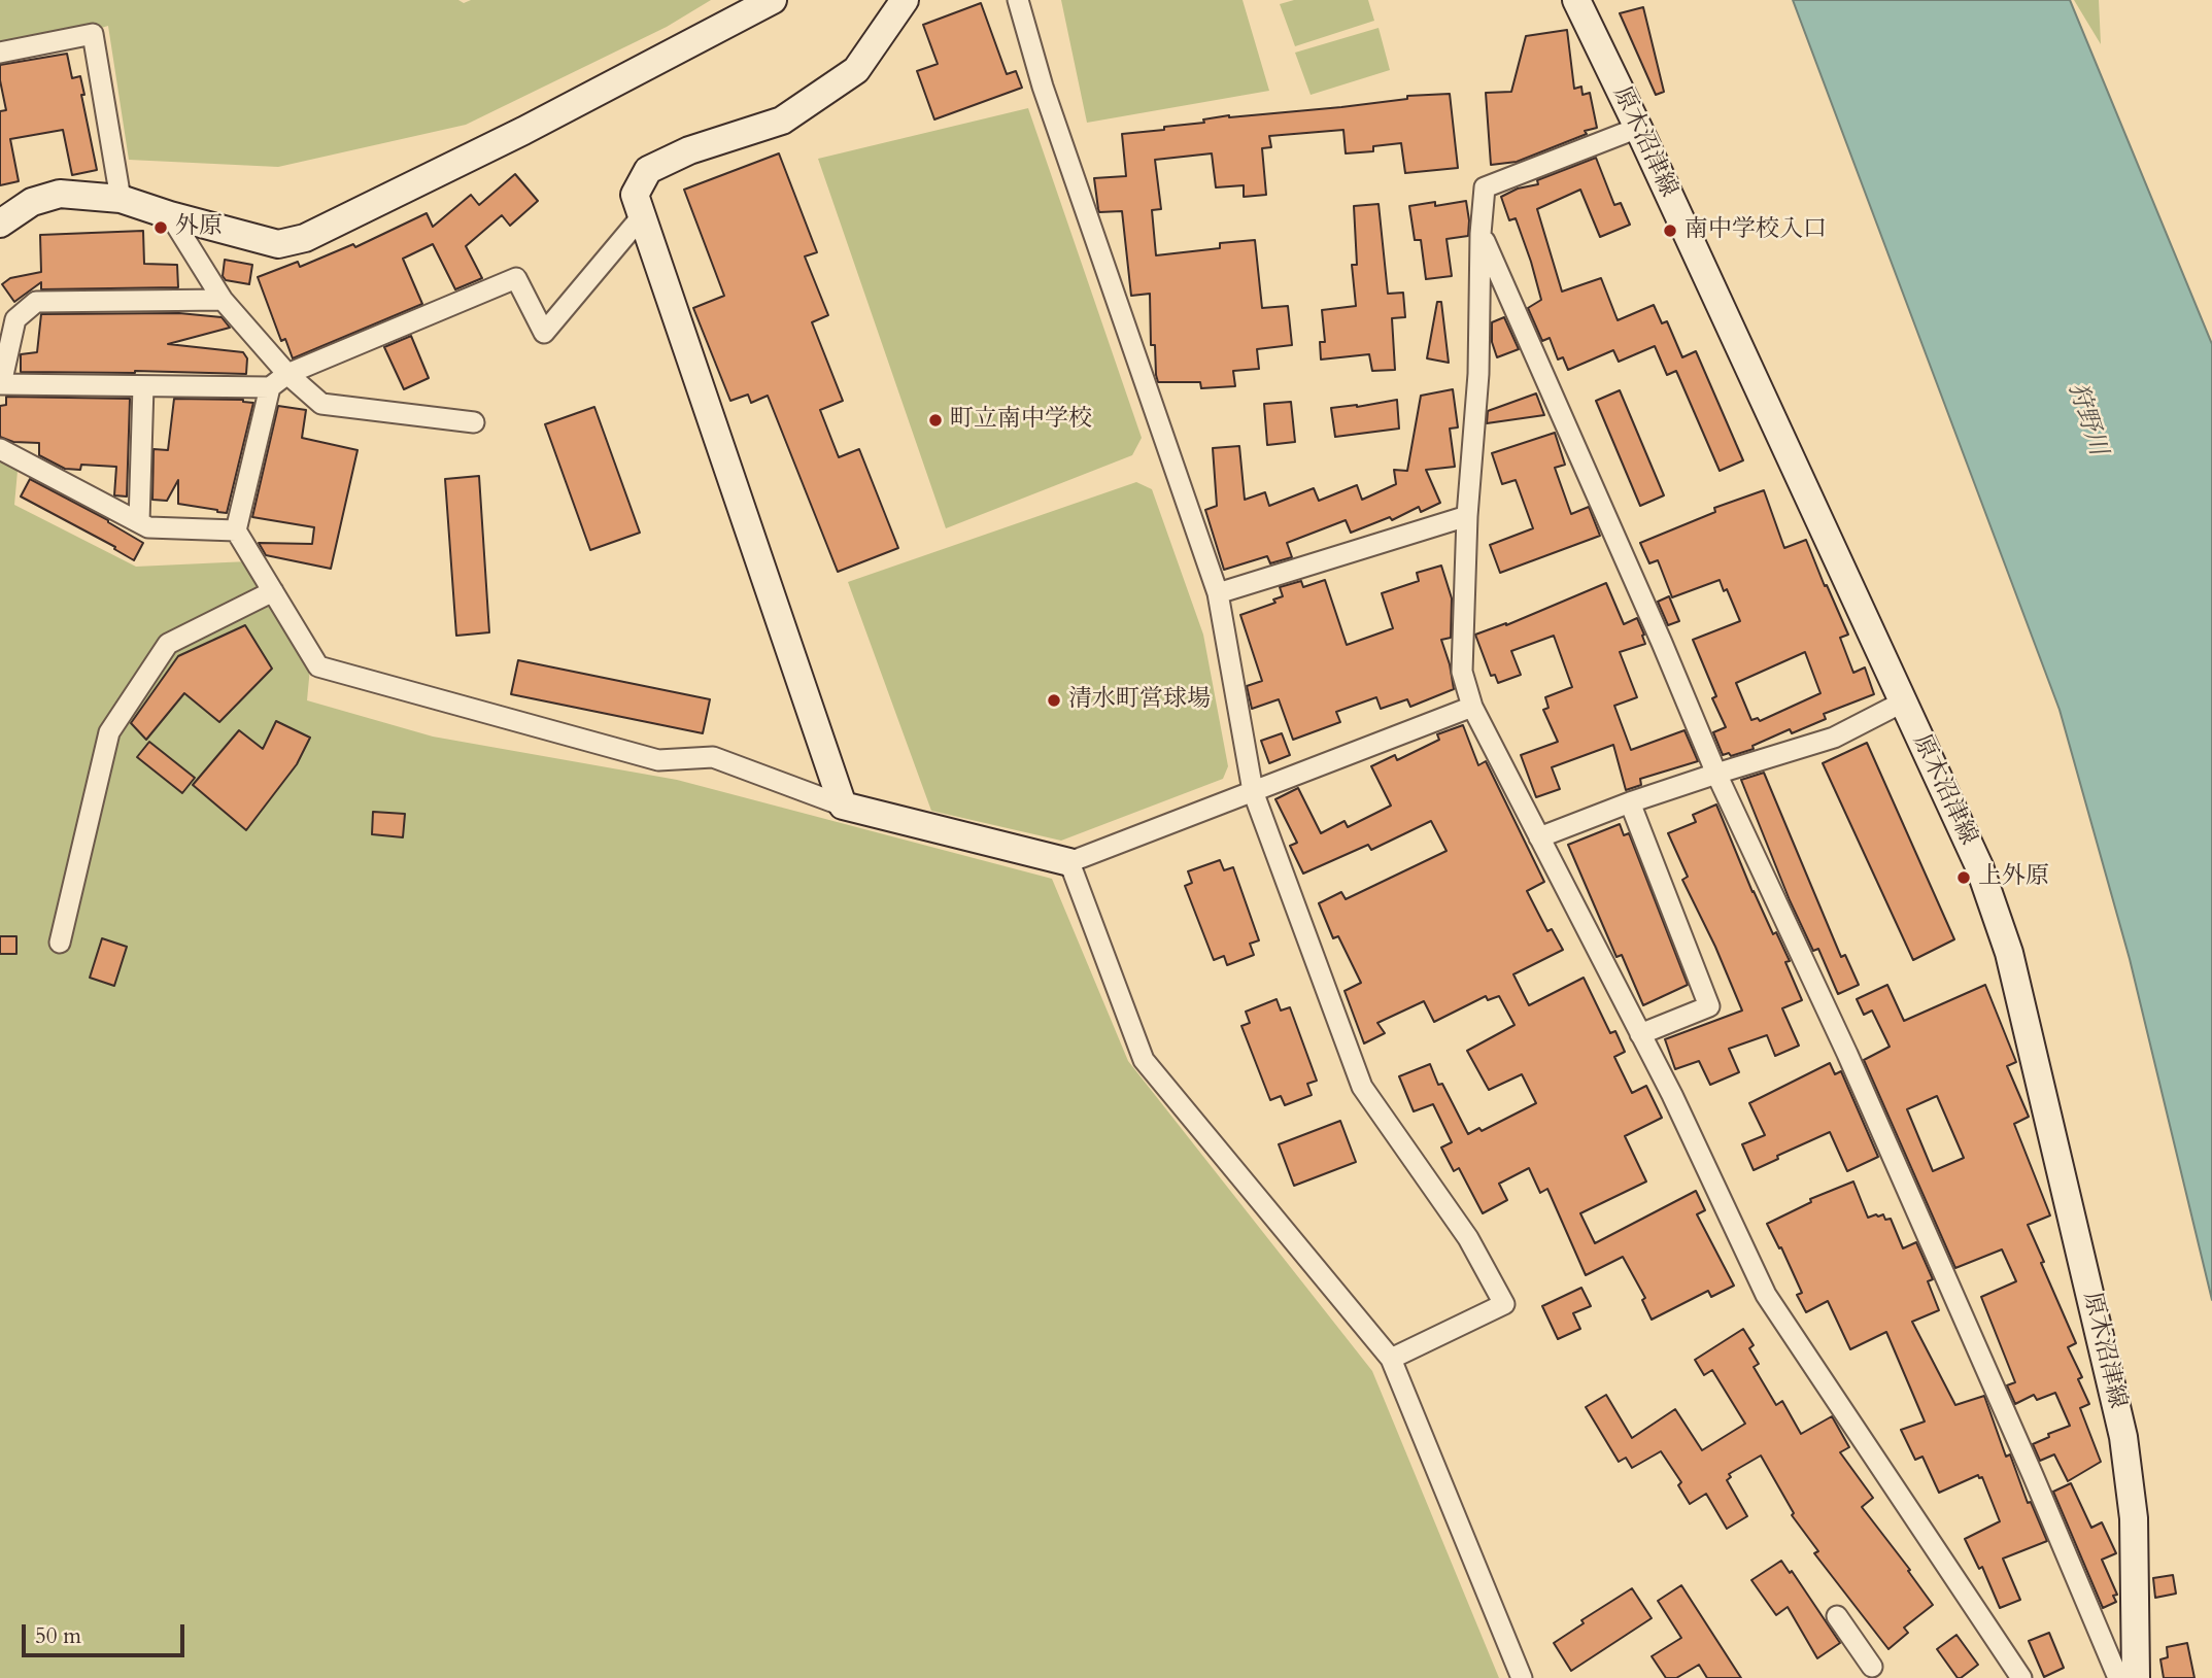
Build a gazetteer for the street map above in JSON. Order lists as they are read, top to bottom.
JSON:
{
  "streets": {
    "street": ["原木沼津線"]
  },
  "water": ["狩野川"],
  "places": [
    "外原",
    "南中学校入口",
    "町立南中学校",
    "清水町営球場",
    "上外原"
  ],
  "scale_bar": "50 m"
}
